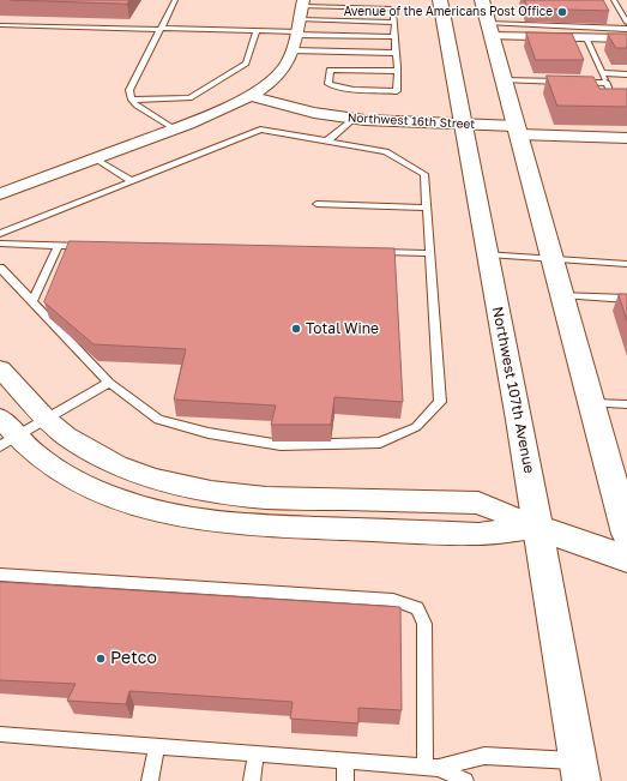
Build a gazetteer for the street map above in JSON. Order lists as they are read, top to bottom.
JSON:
{
  "streets": {
    "main road": ["Northwest 107th Avenue"],
    "street": ["Northwest 16th Street"]
  },
  "crossings": [
    ["Northwest 16th Street", "Northwest 107th Avenue"]
  ],
  "places": ["Avenue of the Americans Post Office", "Total Wine", "Petco"]
}
